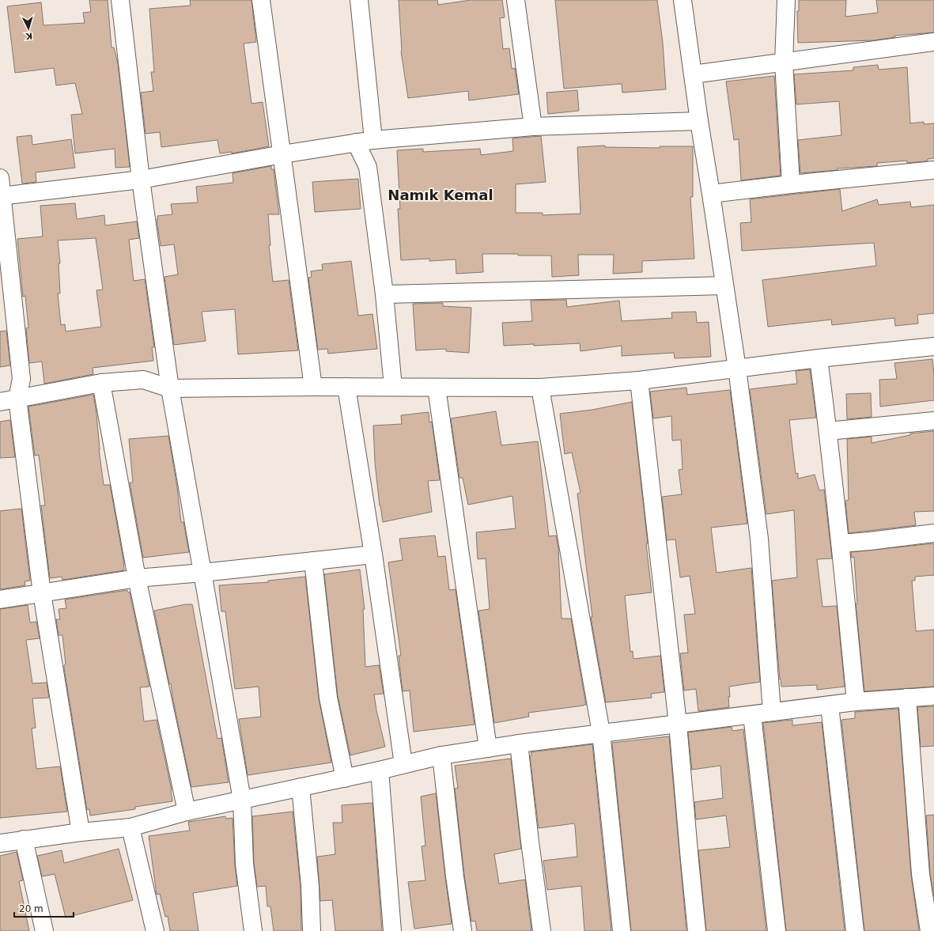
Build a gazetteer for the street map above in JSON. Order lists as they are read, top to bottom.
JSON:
{
  "districts": ["Namık Kemal"],
  "scale_bar": "20 m",
  "north": "bottom"
}
